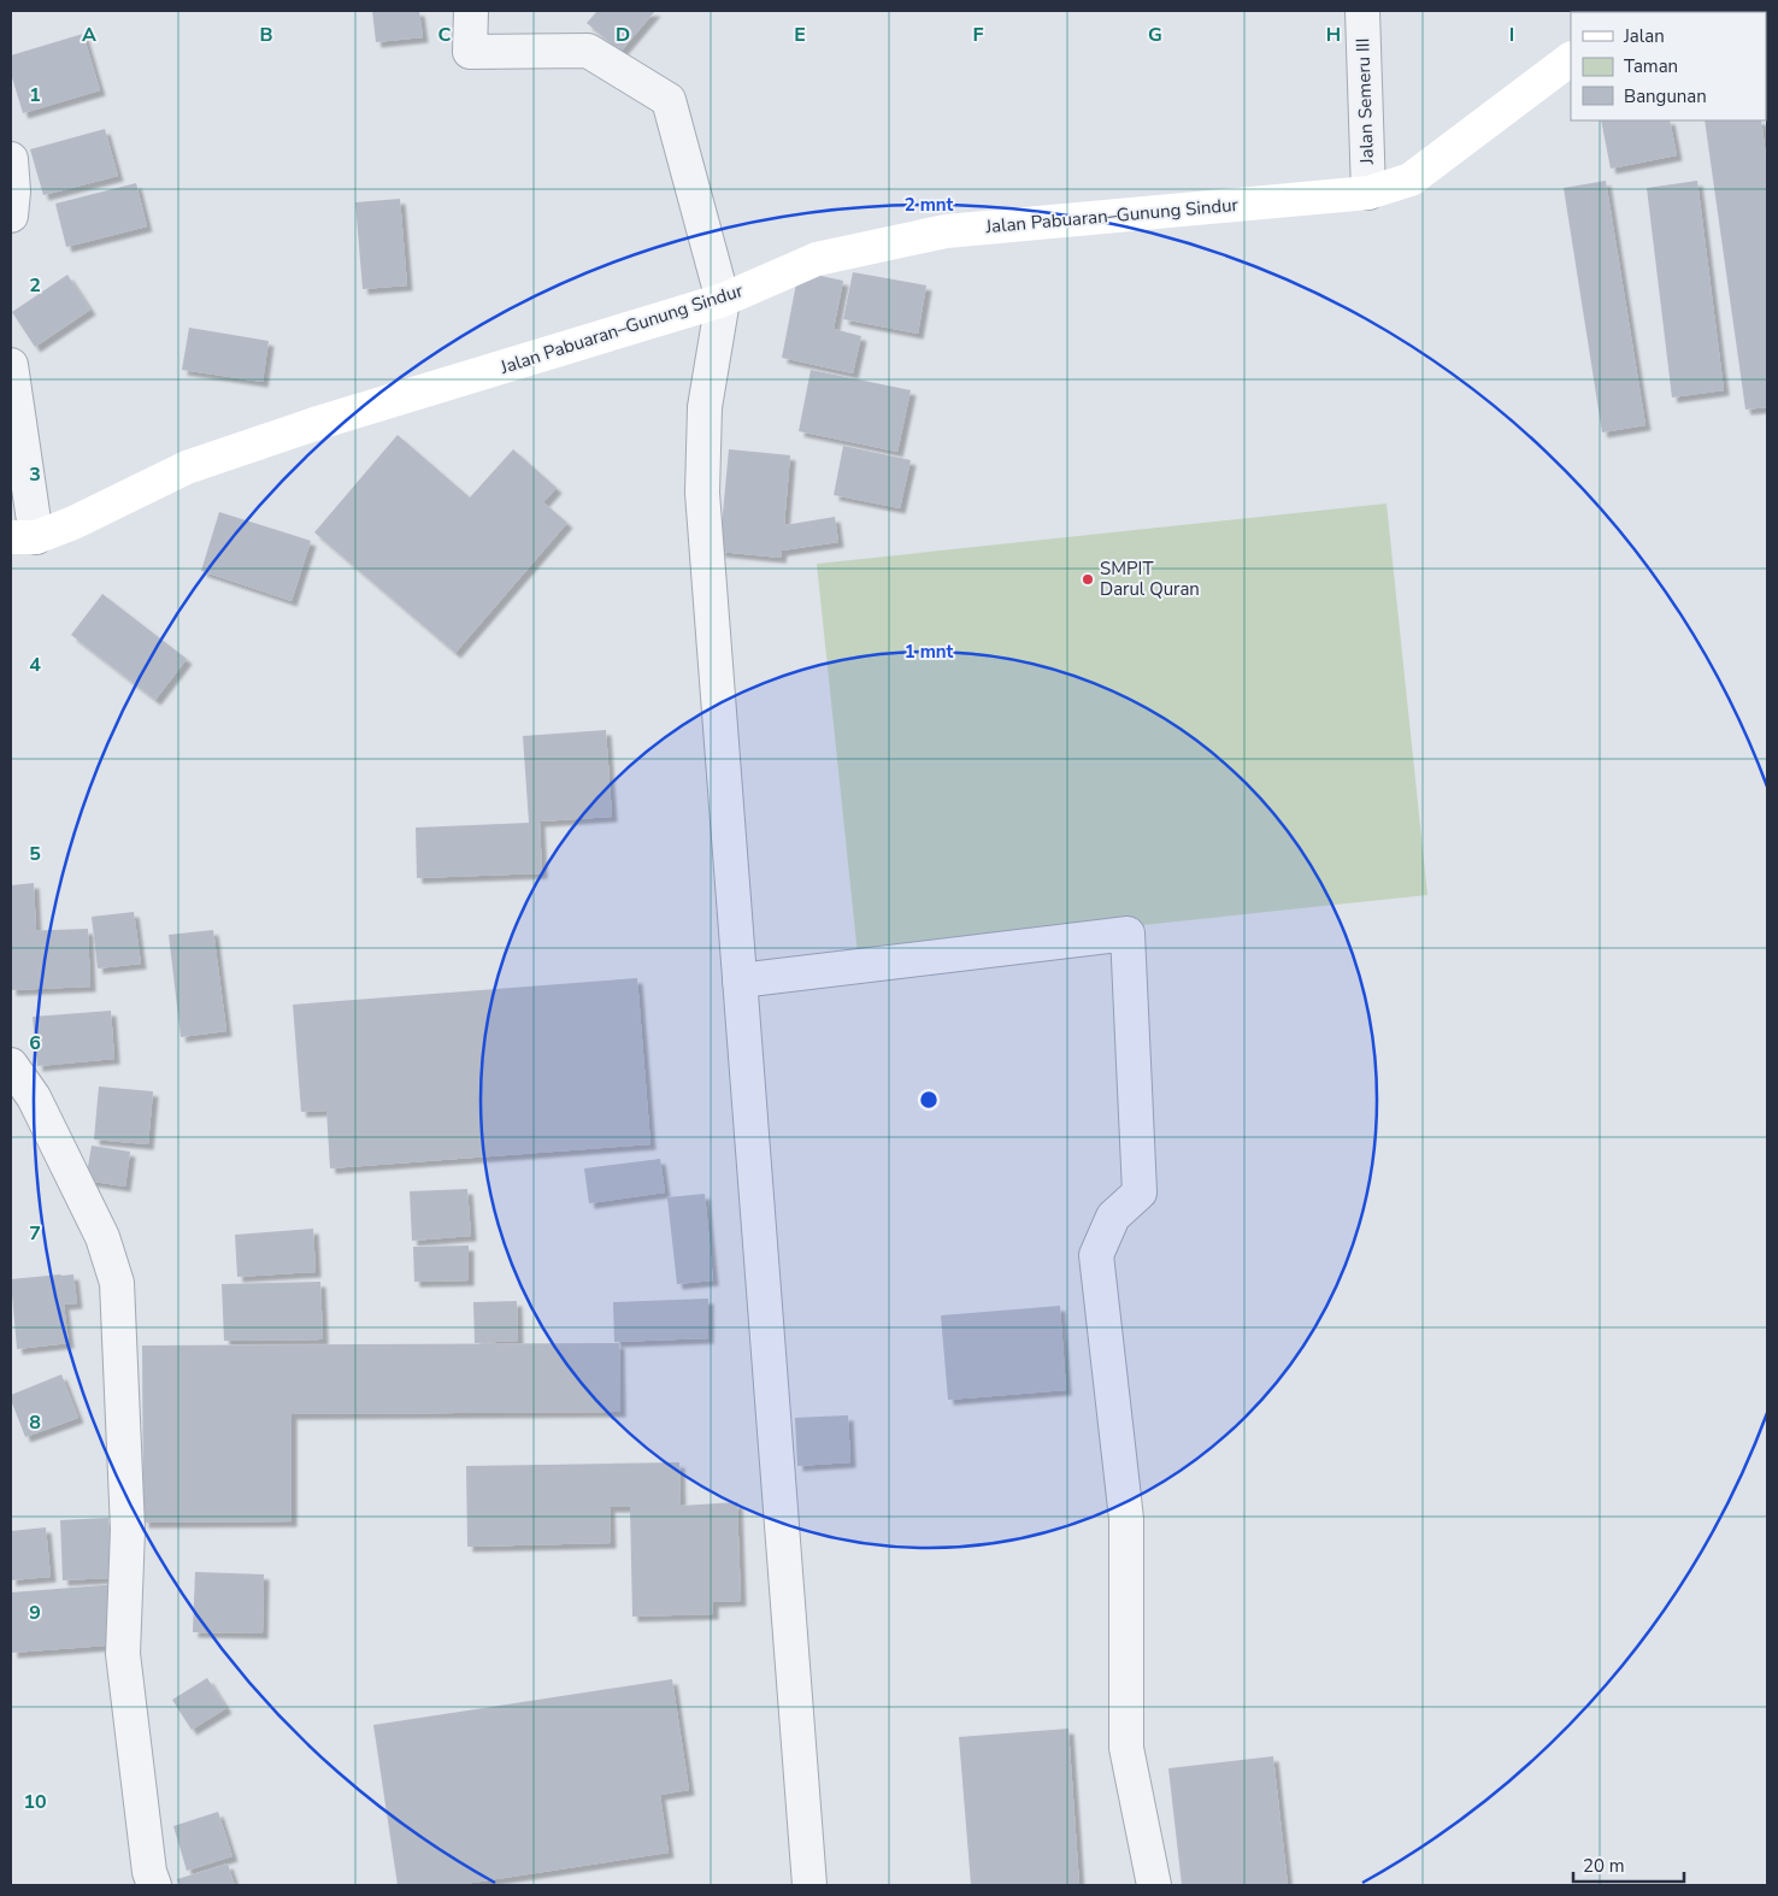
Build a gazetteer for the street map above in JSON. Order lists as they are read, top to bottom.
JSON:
{
  "streets": {
    "street": ["Jalan Semeru III", "Jalan Pabuaran–Gunung Sindur"]
  },
  "crossings": [
    ["Jalan Semeru III", "Jalan Pabuaran–Gunung Sindur"]
  ],
  "places": ["SMPIT Darul Quran"],
  "legend": ["Jalan", "Taman", "Bangunan"],
  "scale_bar": "20 m",
  "grid": {
    "columns": [
      "A",
      "B",
      "C",
      "D",
      "E",
      "F",
      "G",
      "H",
      "I"
    ],
    "rows": [
      "1",
      "2",
      "3",
      "4",
      "5",
      "6",
      "7",
      "8",
      "9",
      "10"
    ]
  },
  "rings": ["2 mnt", "1 mnt"]
}
